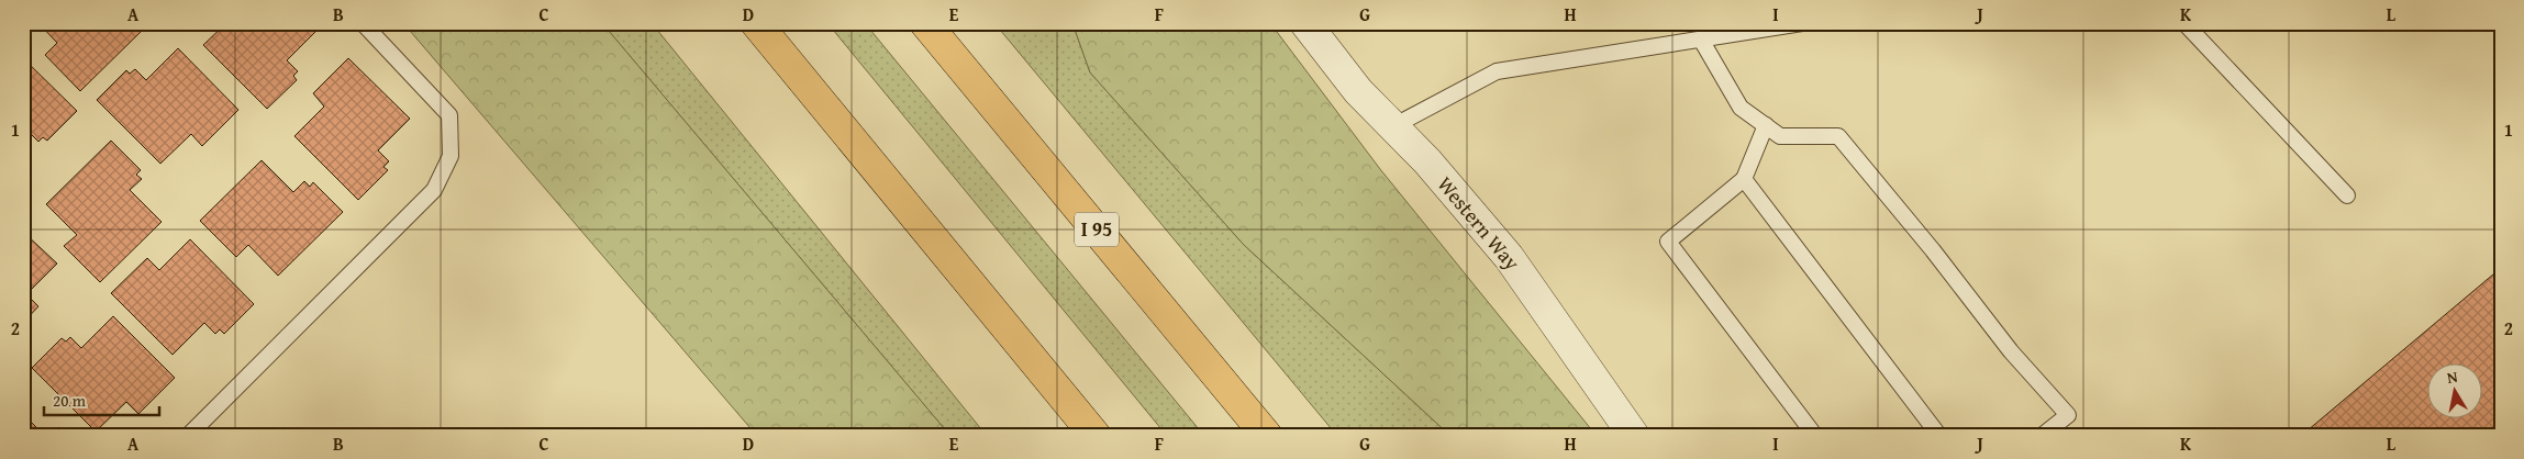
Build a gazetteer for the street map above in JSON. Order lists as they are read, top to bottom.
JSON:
{
  "streets": {
    "highway": ["I 95"],
    "street": ["Western Way"]
  },
  "scale_bar": "20 m",
  "north": "top",
  "grid": {
    "columns": [
      "A",
      "B",
      "C",
      "D",
      "E",
      "F",
      "G",
      "H",
      "I",
      "J",
      "K",
      "L"
    ],
    "rows": ["1", "2"]
  }
}
